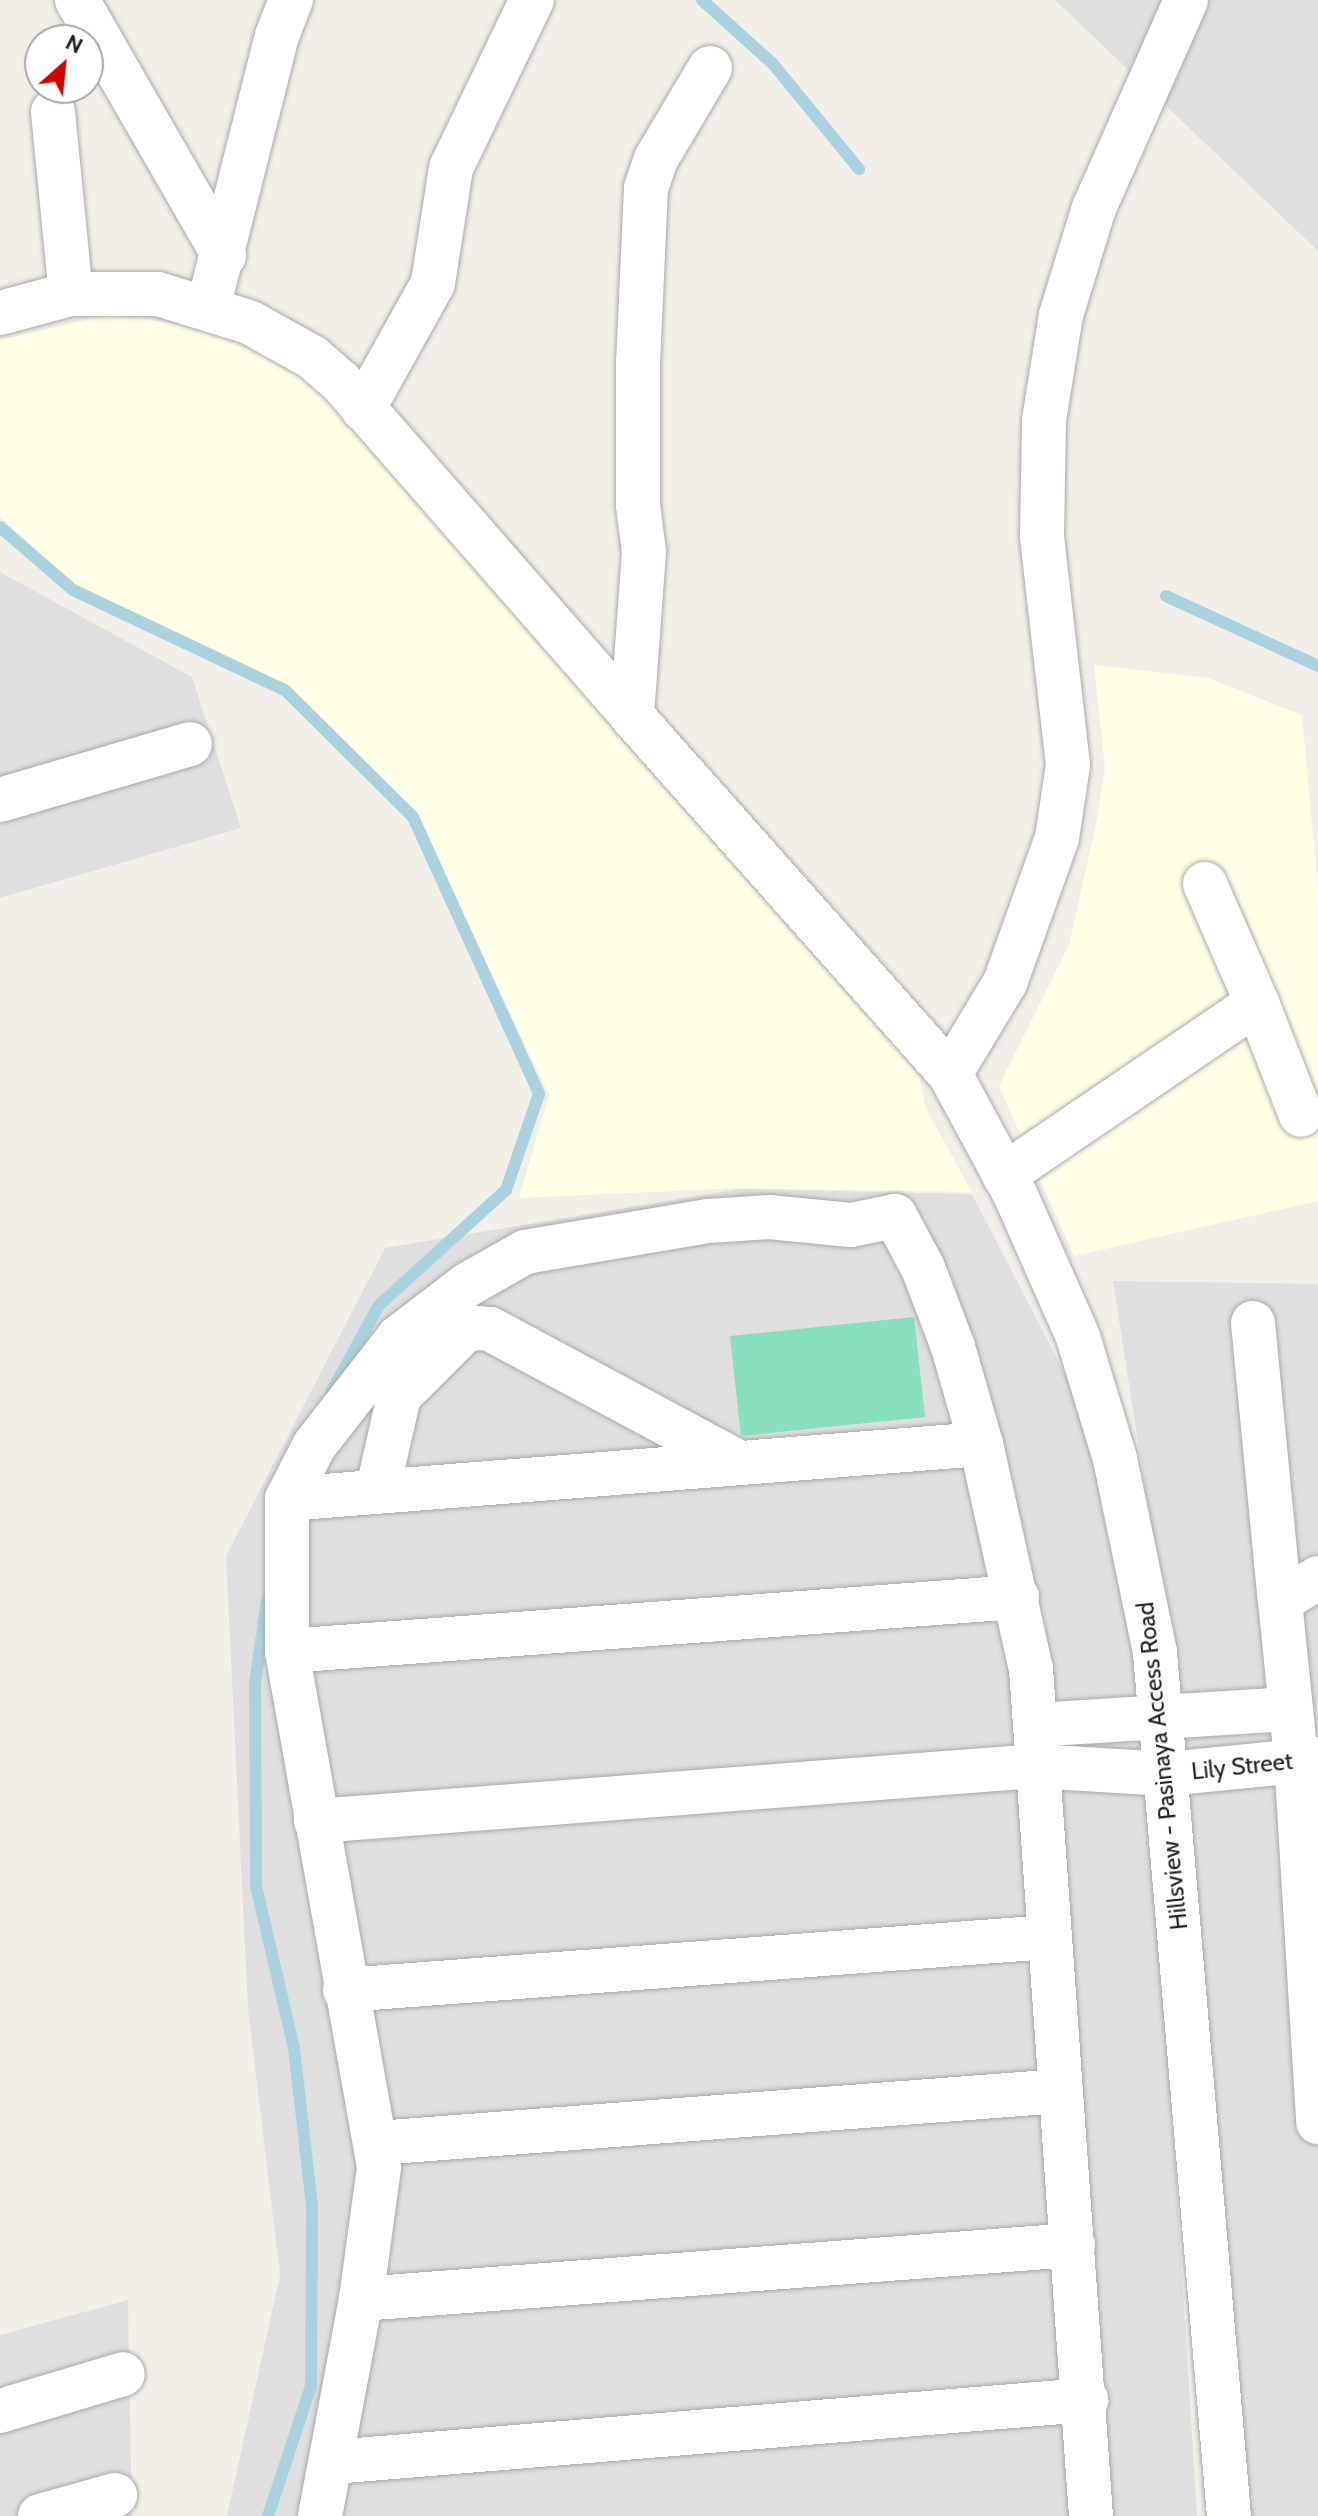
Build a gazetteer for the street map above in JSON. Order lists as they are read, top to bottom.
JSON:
{
  "streets": {
    "street": ["Hillsview - Pasinaya Access Road", "Lily Street"]
  },
  "crossings": [
    ["Hillsview - Pasinaya Access Road", "Lily Street"]
  ],
  "north": "top right"
}
